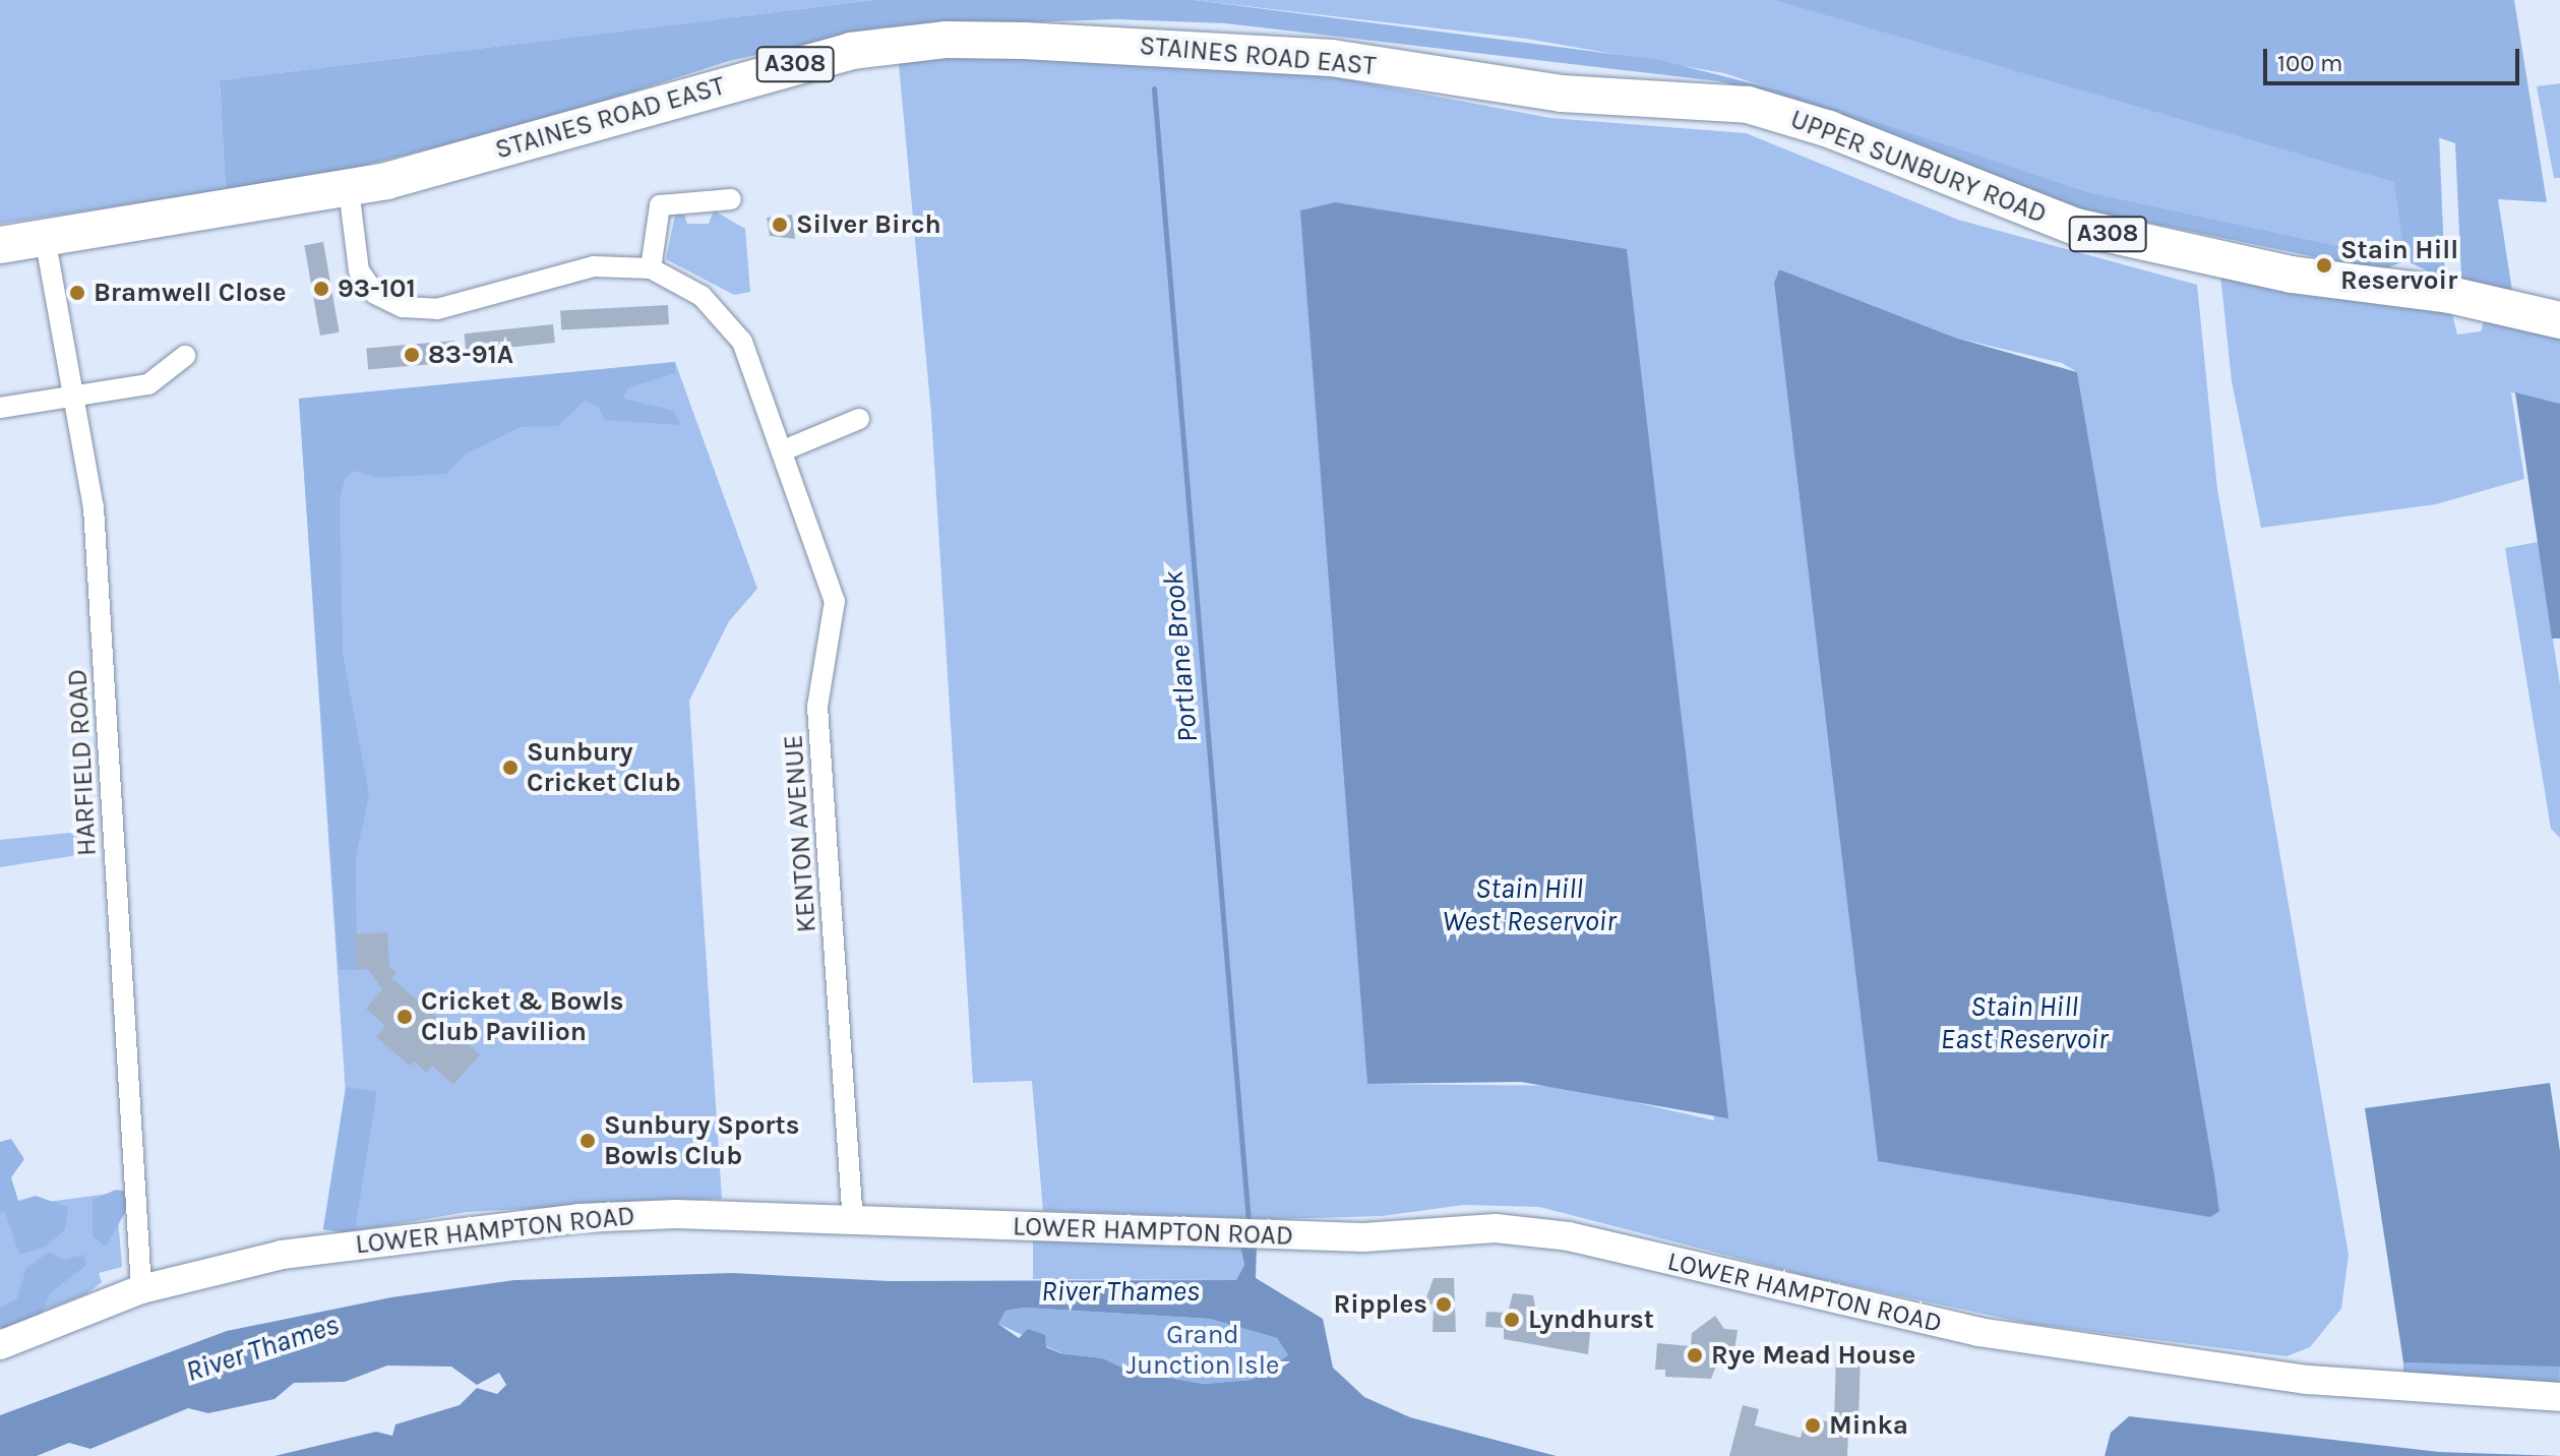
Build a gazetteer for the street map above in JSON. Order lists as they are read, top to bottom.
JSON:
{
  "streets": {
    "highway": ["STAINES ROAD EAST", "A308", "UPPER SUNBURY ROAD"],
    "street": ["HARFIELD ROAD", "KENTON AVENUE", "LOWER HAMPTON ROAD"]
  },
  "crossings": [
    ["STAINES ROAD EAST", "UPPER SUNBURY ROAD"],
    ["STAINES ROAD EAST", "HARFIELD ROAD"],
    ["HARFIELD ROAD", "LOWER HAMPTON ROAD"],
    ["KENTON AVENUE", "LOWER HAMPTON ROAD"]
  ],
  "water": [
    "Portlane Brook",
    "Stain Hill West Reservoir",
    "Stain Hill East Reservoir",
    "River Thames"
  ],
  "parks": ["Grand Junction Isle"],
  "places": [
    "Silver Birch",
    "Stain Hill Reservoir",
    "93-101",
    "Bramwell Close",
    "83-91A",
    "Sunbury Cricket Club",
    "Cricket & Bowls Club Pavilion",
    "Sunbury Sports Bowls Club",
    "Ripples",
    "Lyndhurst",
    "Rye Mead House",
    "Minka"
  ],
  "scale_bar": "100 m"
}
